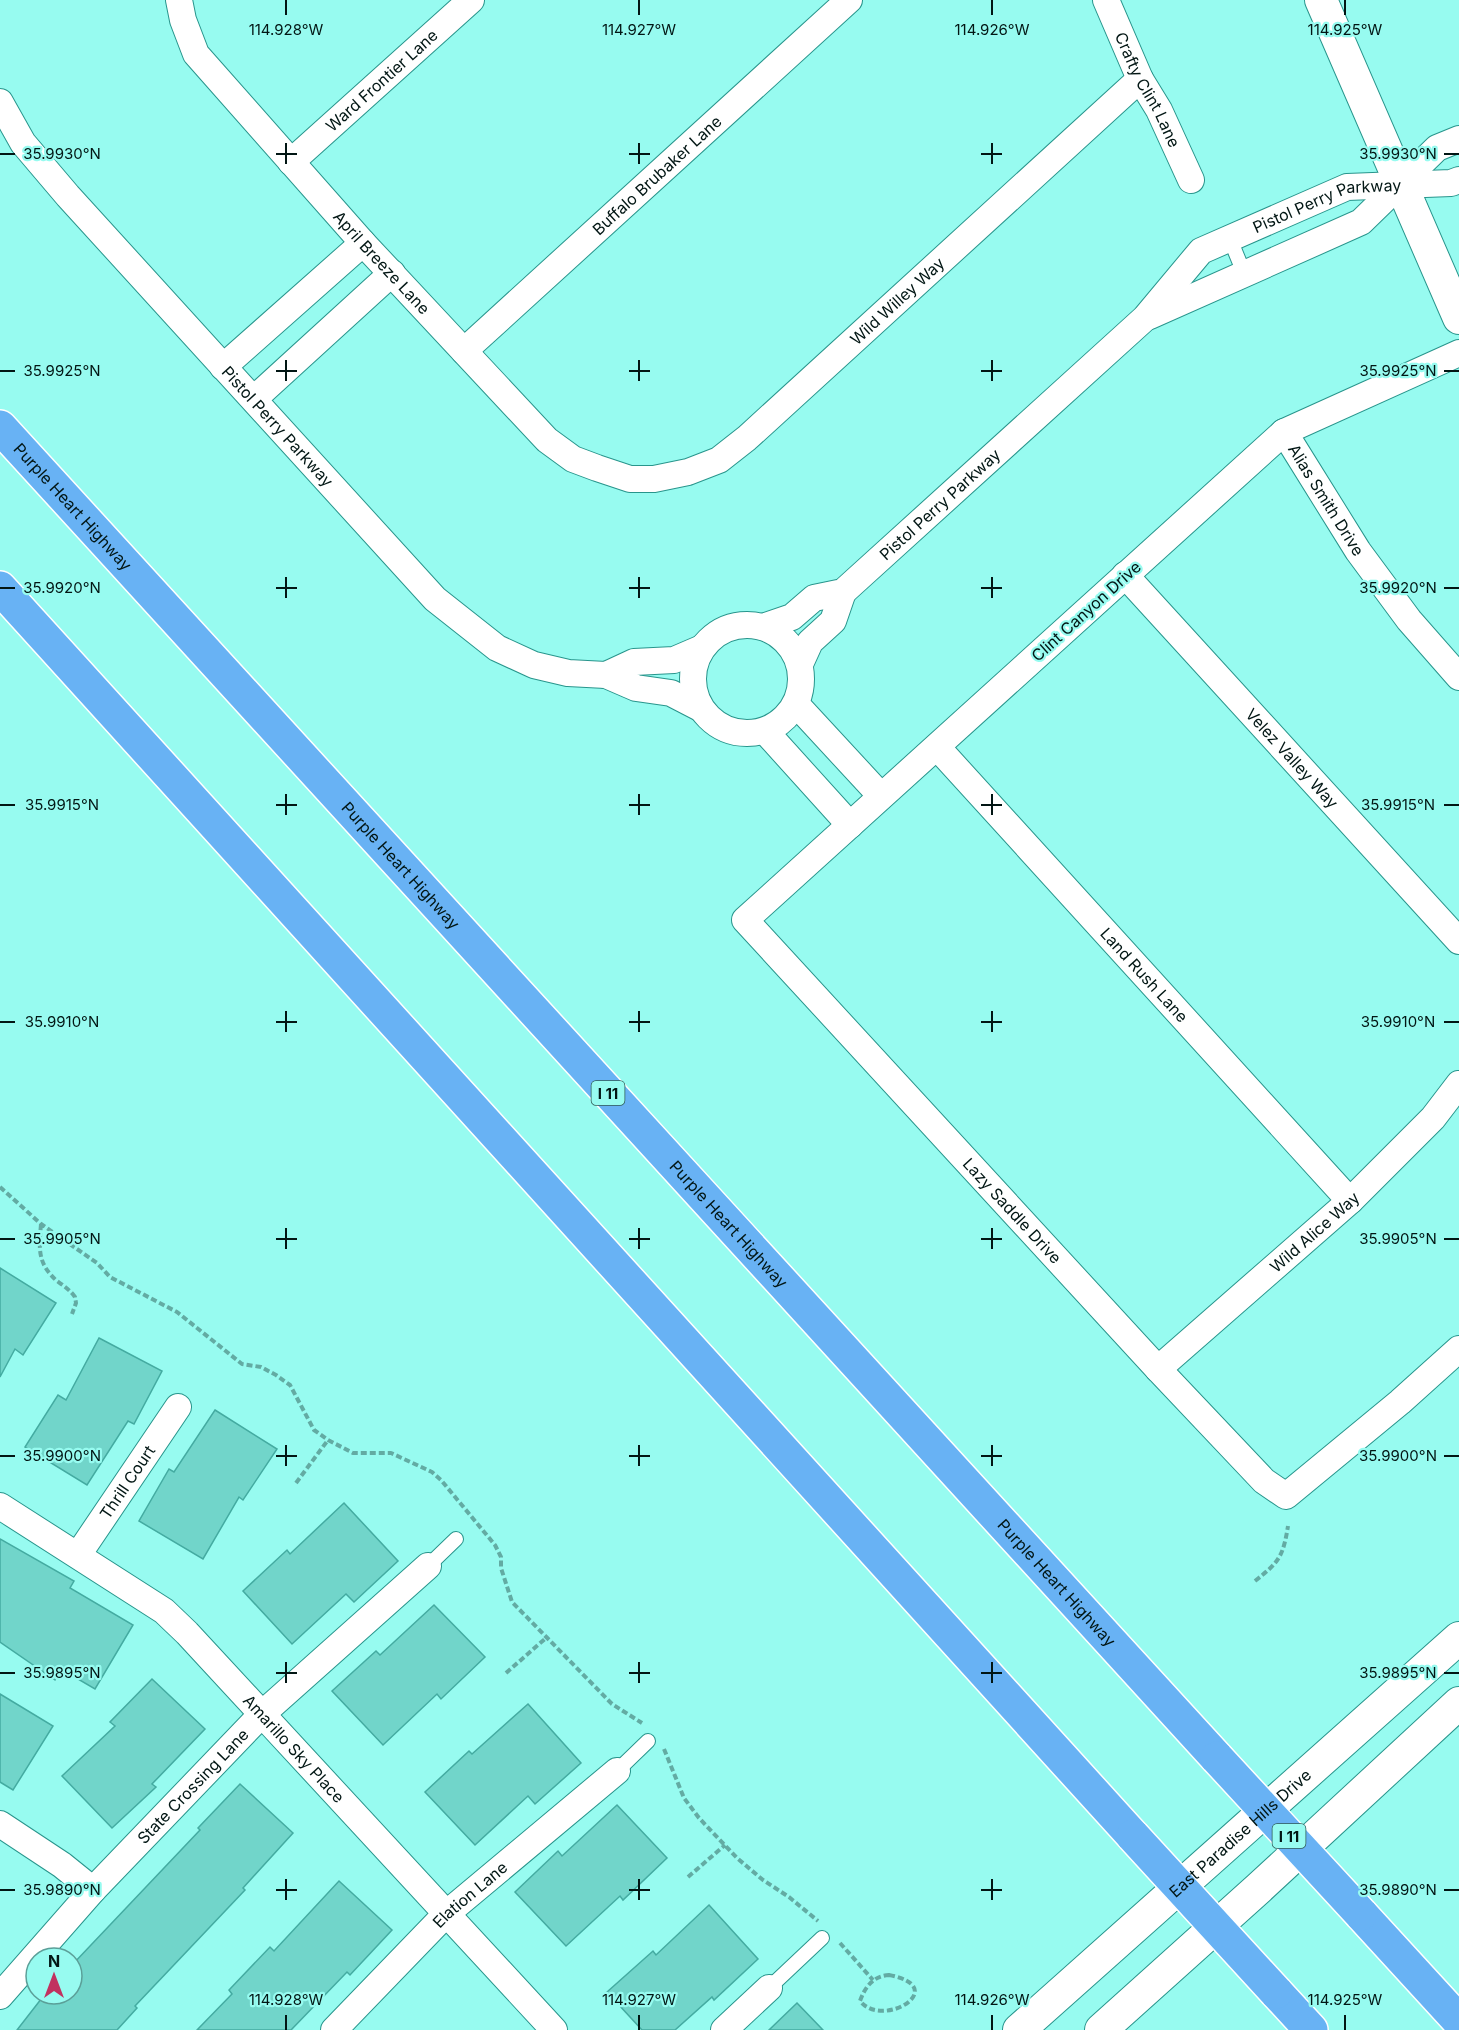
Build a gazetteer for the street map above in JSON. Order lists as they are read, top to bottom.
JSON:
{
  "streets": {
    "highway": ["Purple Heart Highway", "I 11"],
    "street": [
      "Ward Frontier Lane",
      "Crafty Clint Lane",
      "Buffalo Brubaker Lane",
      "Pistol Perry Parkway",
      "April Breeze Lane",
      "Wild Willey Way",
      "Alias Smith Drive",
      "Clint Canyon Drive",
      "Velez Valley Way",
      "Land Rush Lane",
      "Lazy Saddle Drive",
      "Wild Alice Way",
      "Thrill Court",
      "Amarillo Sky Place",
      "State Crossing Lane",
      "East Paradise Hills Drive",
      "Elation Lane"
    ]
  },
  "crossings": [
    ["Ward Frontier Lane", "April Breeze Lane"],
    ["Crafty Clint Lane", "Wild Willey Way"],
    ["Buffalo Brubaker Lane", "April Breeze Lane"],
    ["April Breeze Lane", "Wild Willey Way"],
    ["Alias Smith Drive", "Clint Canyon Drive"],
    ["Clint Canyon Drive", "Velez Valley Way"],
    ["Clint Canyon Drive", "Land Rush Lane"],
    ["Clint Canyon Drive", "Lazy Saddle Drive"],
    ["Land Rush Lane", "Wild Alice Way"],
    ["Lazy Saddle Drive", "Wild Alice Way"],
    ["Thrill Court", "Amarillo Sky Place"],
    ["Amarillo Sky Place", "State Crossing Lane"],
    ["Amarillo Sky Place", "Elation Lane"]
  ],
  "north": "top",
  "coordinates": [
    "114.928°W",
    "114.927°W",
    "114.926°W",
    "114.925°W",
    "35.9930°N",
    "35.9925°N",
    "35.9920°N",
    "35.9915°N",
    "35.9910°N",
    "35.9905°N",
    "35.9900°N",
    "35.9895°N",
    "35.9890°N"
  ]
}
